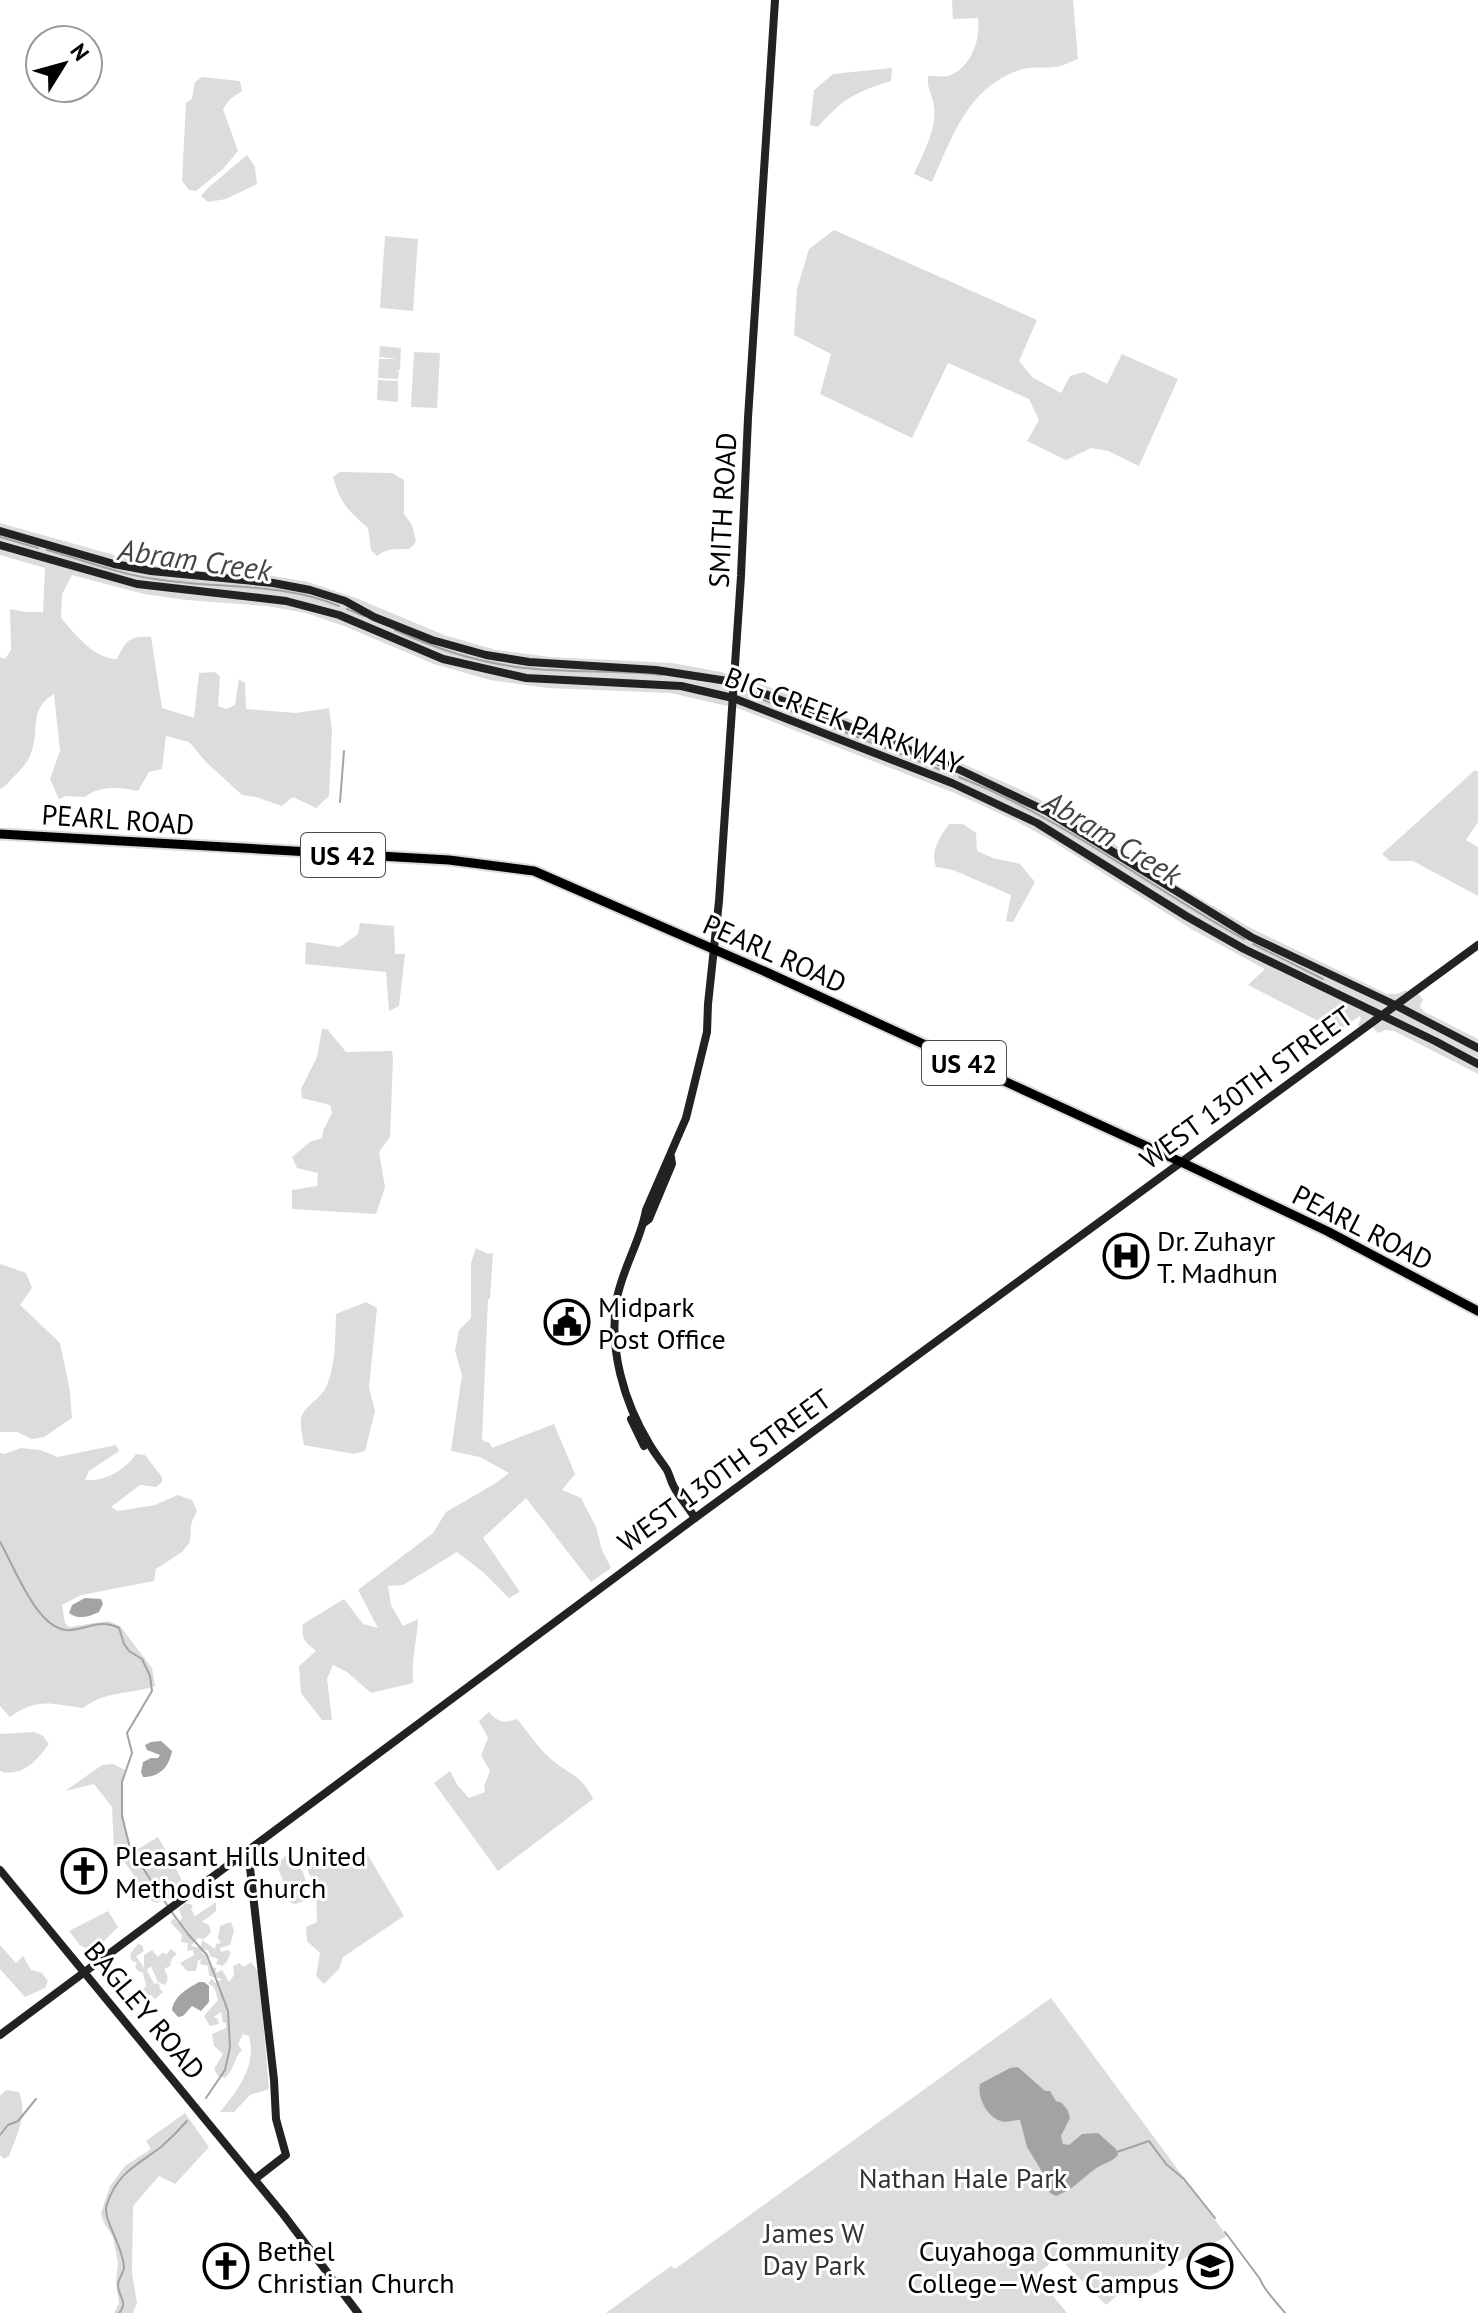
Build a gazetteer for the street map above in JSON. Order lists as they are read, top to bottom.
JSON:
{
  "streets": {
    "main road": [
      "SMITH ROAD",
      "BIG CREEK PARKWAY",
      "PEARL ROAD",
      "US 42",
      "WEST 130TH STREET",
      "BAGLEY ROAD"
    ]
  },
  "crossings": [
    ["SMITH ROAD", "BIG CREEK PARKWAY"],
    ["SMITH ROAD", "PEARL ROAD"],
    ["SMITH ROAD", "WEST 130TH STREET"],
    ["BIG CREEK PARKWAY", "WEST 130TH STREET"],
    ["PEARL ROAD", "WEST 130TH STREET"],
    ["WEST 130TH STREET", "BAGLEY ROAD"]
  ],
  "water": ["Abram Creek"],
  "parks": ["Nathan Hale Park", "James W Day Park"],
  "places": {
    "hospital": ["Dr. Zuhayr T. Madhun"],
    "public building": ["Midpark Post Office"],
    "church": ["Pleasant Hills United Methodist Church", "Bethel Christian Church"],
    "school or university": ["Cuyahoga Community College—West Campus"]
  },
  "north": "top right"
}
